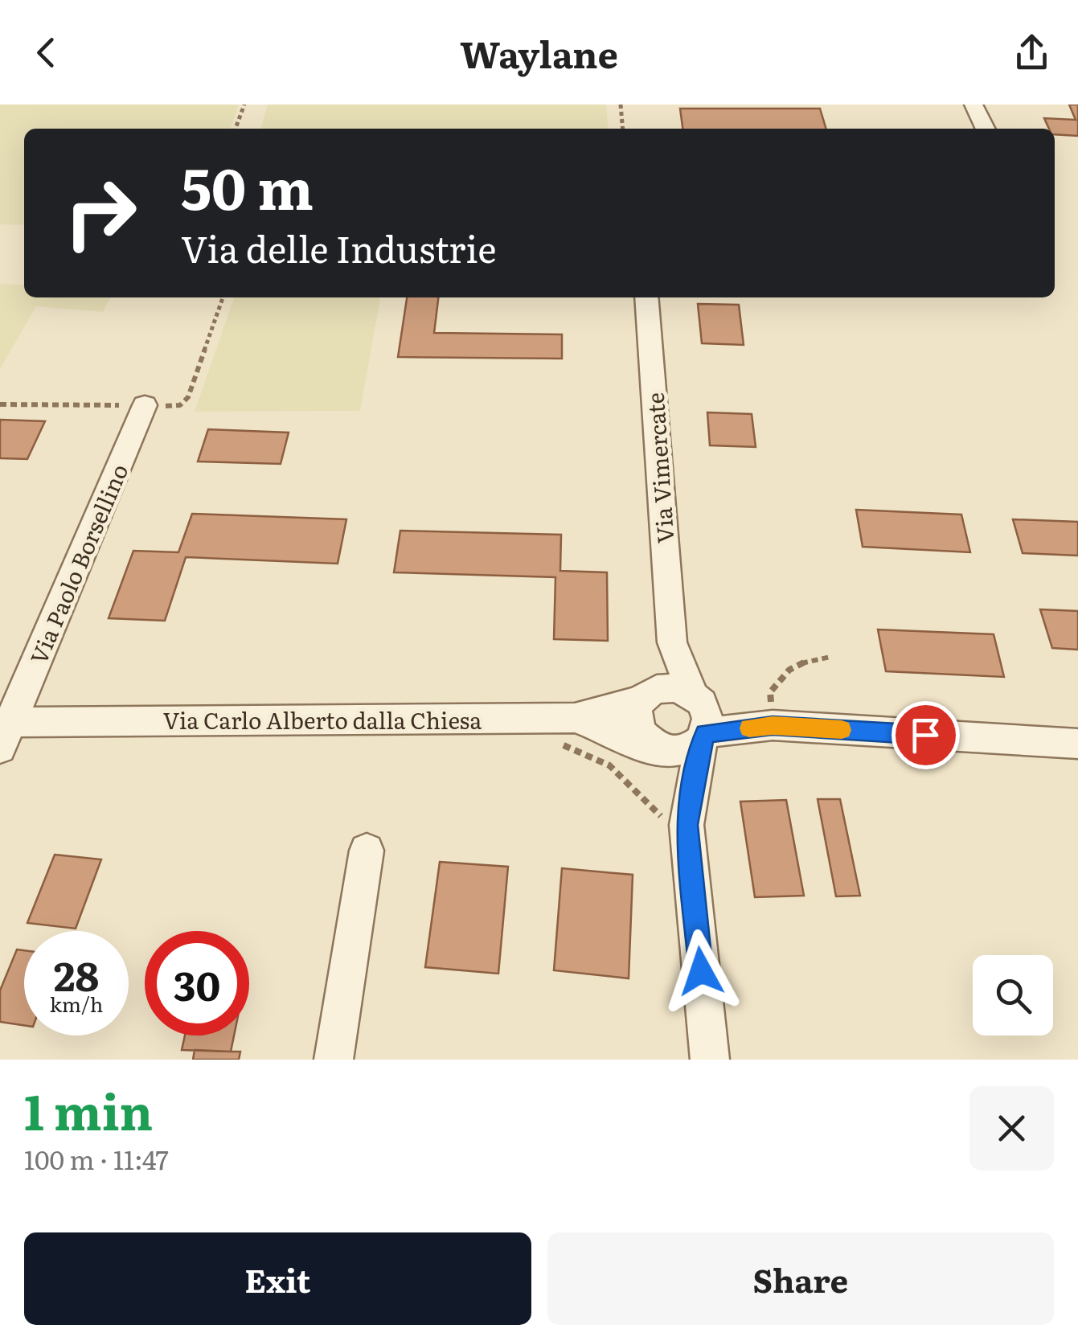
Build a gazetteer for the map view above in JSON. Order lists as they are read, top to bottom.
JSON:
{
  "streets": {
    "street": ["Via Vimercate", "Via Paolo Borsellino", "Via Carlo Alberto dalla Chiesa"]
  },
  "crossings": [
    ["Via Vimercate", "Via Carlo Alberto dalla Chiesa"],
    ["Via Paolo Borsellino", "Via Carlo Alberto dalla Chiesa"]
  ],
  "page": {
    "header": "Waylane",
    "turn": ["50 m", "Via delle Industrie"],
    "speed": "28 km/h",
    "limit": "30",
    "heading": ["1 min", "100 m · 11:47"],
    "buttons": ["Exit", "Share"]
  }
}
